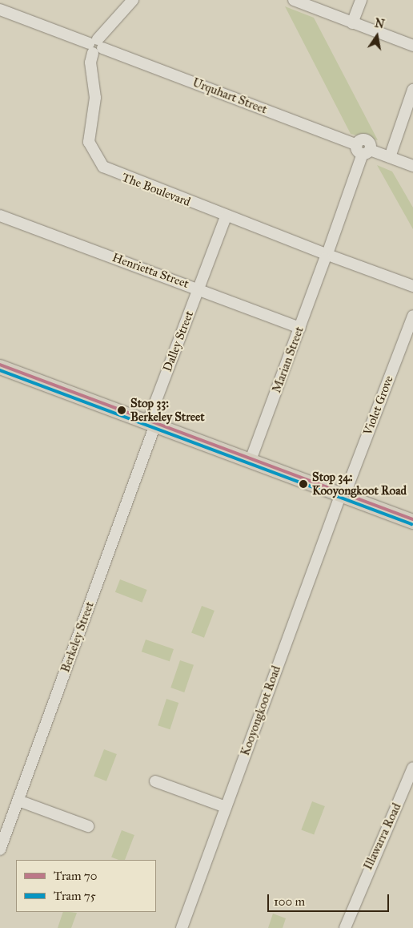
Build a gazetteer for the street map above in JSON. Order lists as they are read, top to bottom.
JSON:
{
  "streets": {
    "street": [
      "Urquhart Street",
      "The Boulevard",
      "Henrietta Street",
      "Dalley Street",
      "Marian Street",
      "Violet Grove",
      "Berkeley Street",
      "Kooyongkoot Road",
      "Illawarra Road"
    ]
  },
  "crossings": [
    ["Urquhart Street", "The Boulevard"],
    ["Urquhart Street", "Marian Street"],
    ["The Boulevard", "Dalley Street"],
    ["The Boulevard", "Marian Street"],
    ["Henrietta Street", "Dalley Street"],
    ["Henrietta Street", "Marian Street"],
    ["Dalley Street", "Berkeley Street"],
    ["Violet Grove", "Kooyongkoot Road"]
  ],
  "places": ["Stop 33: Berkeley Street", "Stop 34: Kooyongkoot Road"],
  "lines": ["tram line 70", "tram line 75"],
  "legend": ["Tram 70", "Tram 75"],
  "scale_bar": "100 m",
  "north": "top"
}
